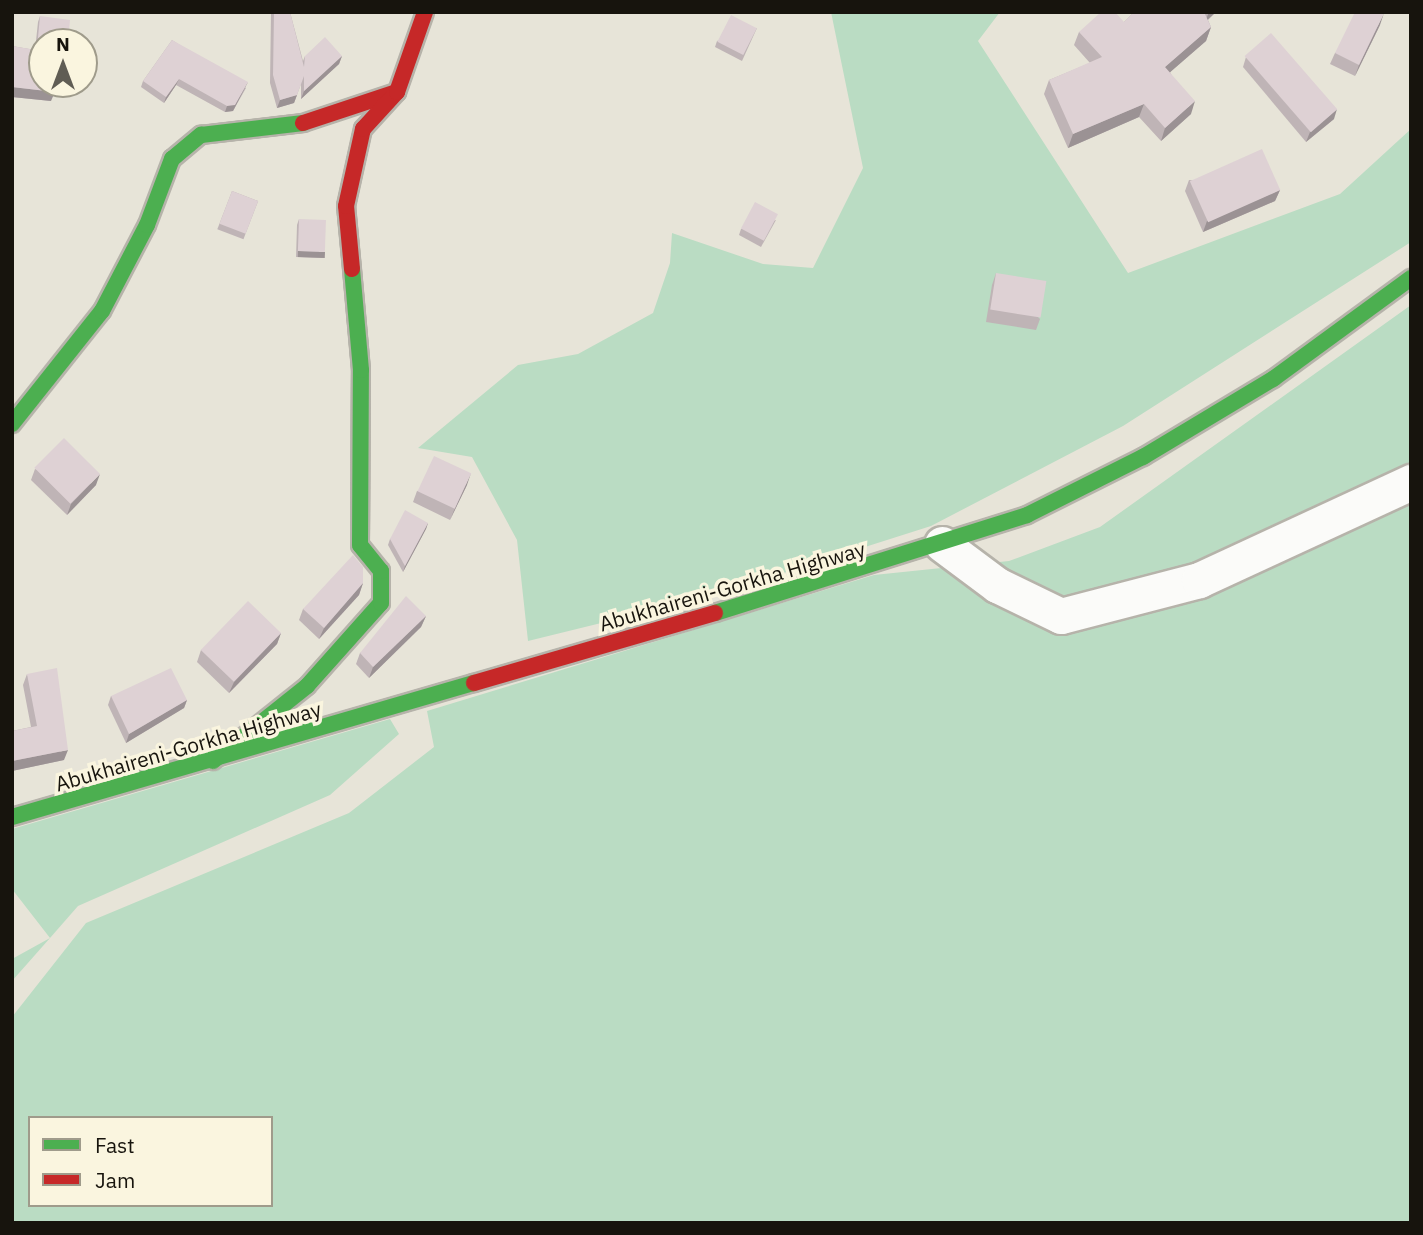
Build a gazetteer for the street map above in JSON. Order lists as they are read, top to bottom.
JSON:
{
  "streets": {
    "main road": ["Abukhaireni-Gorkha Highway"]
  },
  "legend": ["Fast", "Jam"],
  "north": "top"
}
